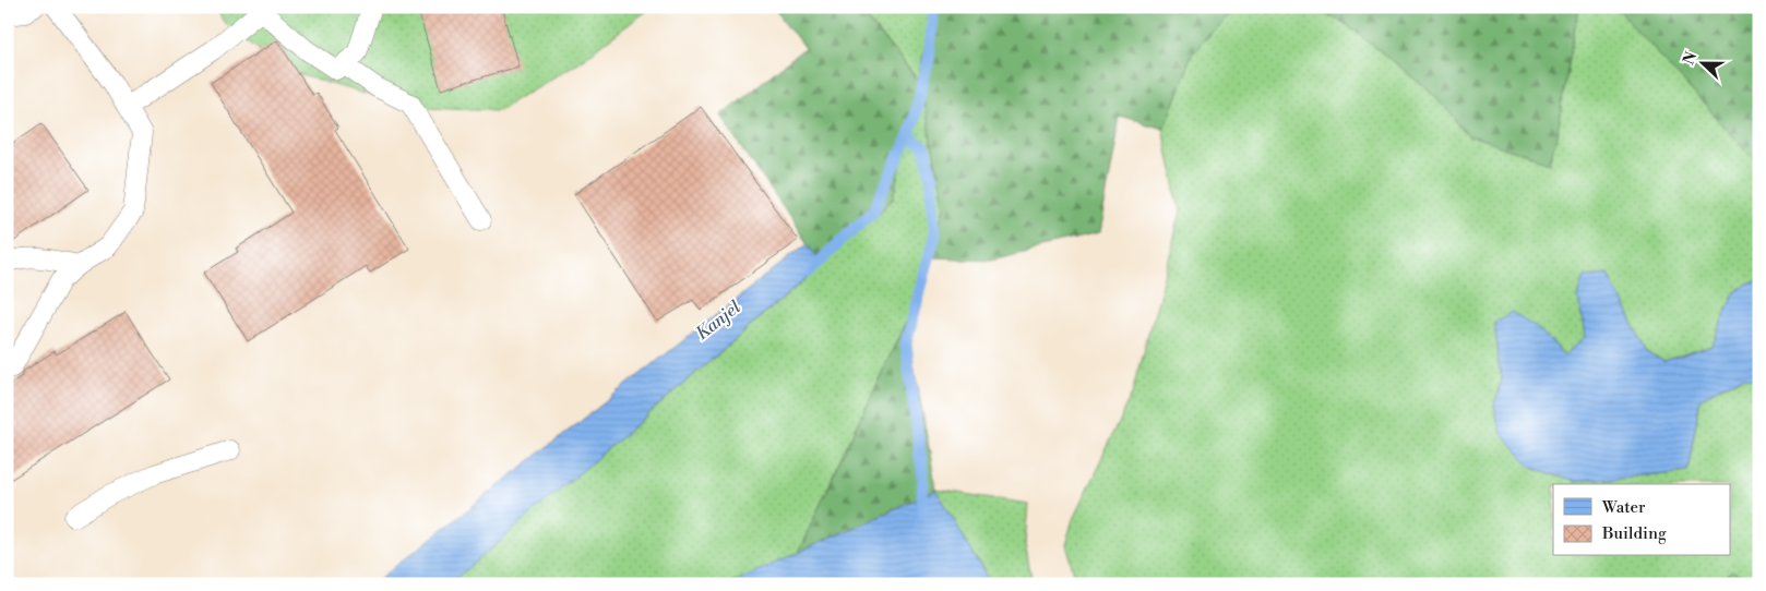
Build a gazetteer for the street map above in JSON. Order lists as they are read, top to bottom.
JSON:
{
  "water": ["Kanjel"],
  "legend": ["Water", "Building"],
  "north": "left"
}
